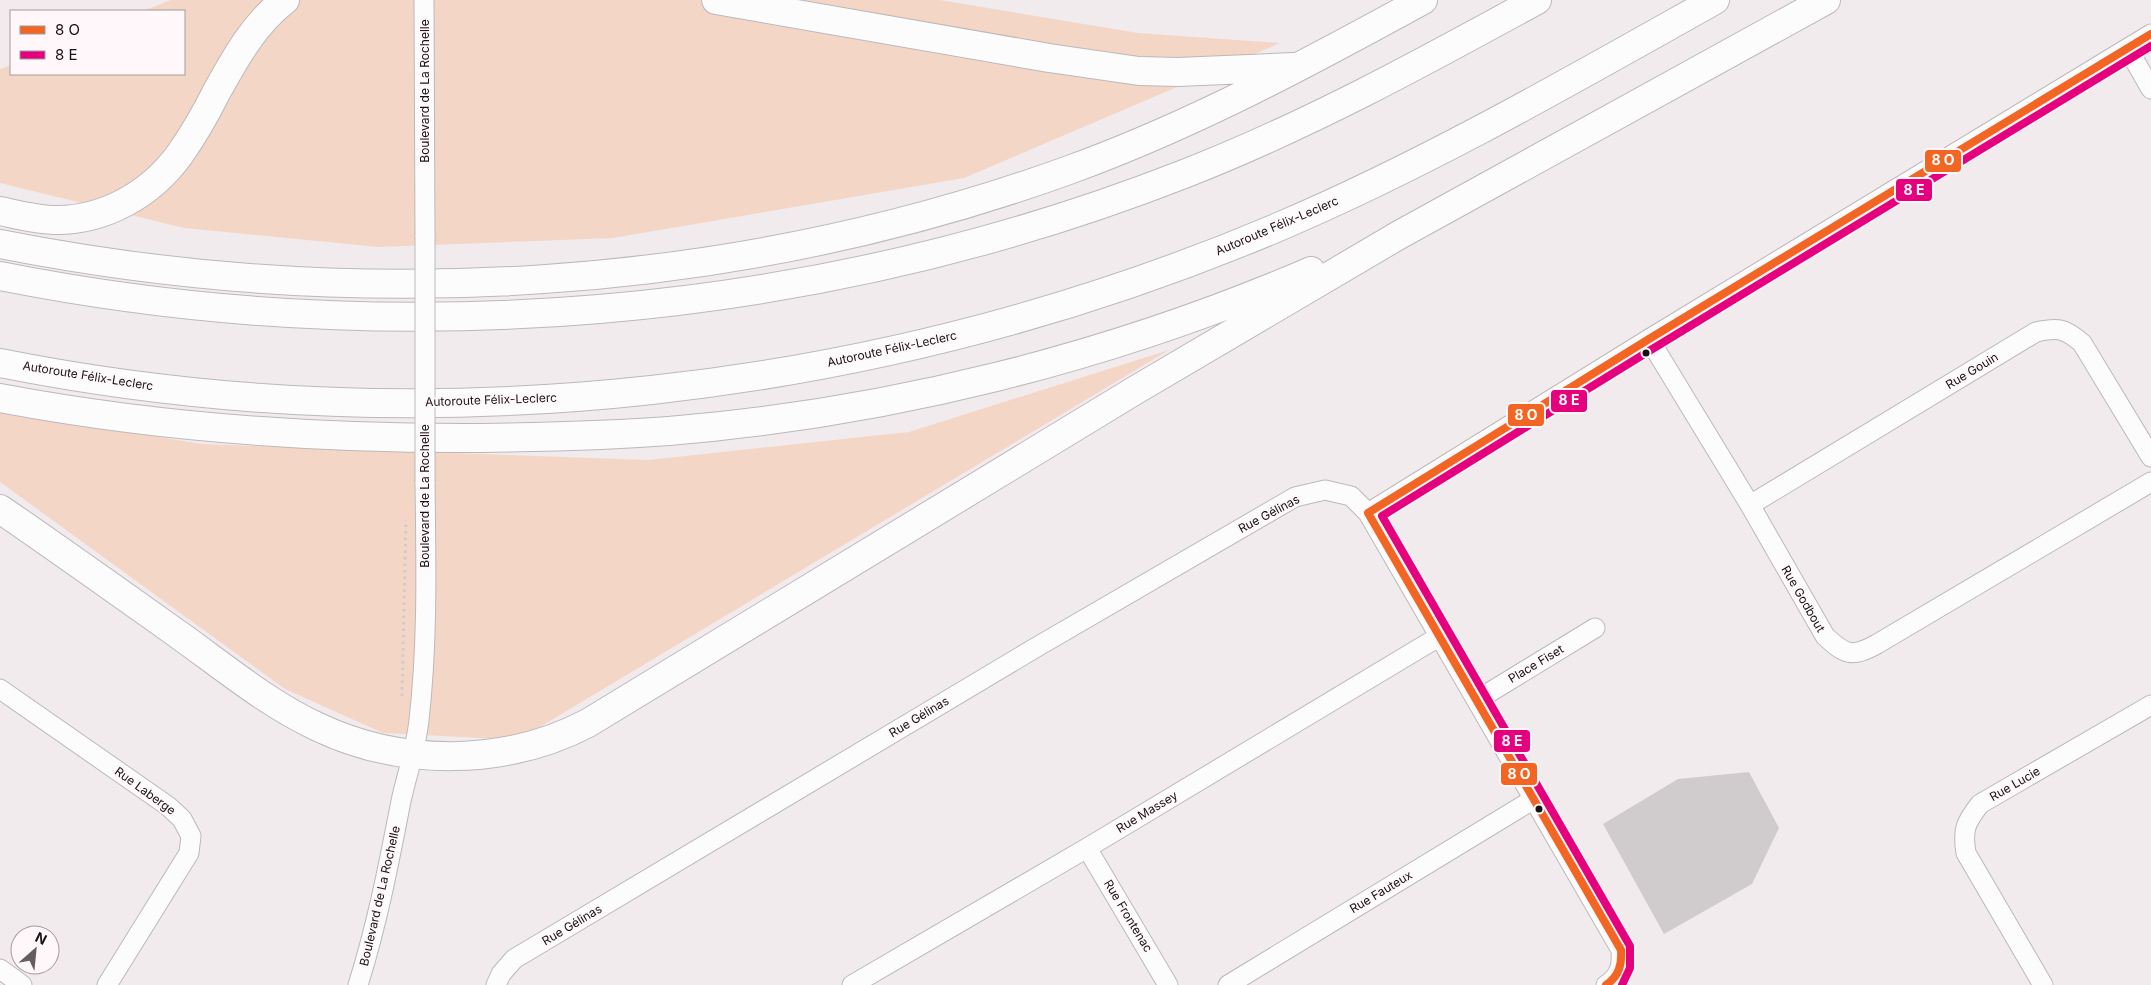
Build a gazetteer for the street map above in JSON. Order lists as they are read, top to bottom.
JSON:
{
  "streets": {
    "highway": ["Autoroute Félix-Leclerc"],
    "street": [
      "Boulevard de La Rochelle",
      "Rue Gouin",
      "Rue Gélinas",
      "Rue Godbout",
      "Place Fiset",
      "Rue Lucie",
      "Rue Laberge",
      "Rue Massey",
      "Rue Fauteux",
      "Rue Frontenac"
    ]
  },
  "crossings": [
    ["Rue Gouin", "Rue Godbout"],
    ["Rue Gélinas", "Place Fiset"],
    ["Rue Gélinas", "Rue Massey"],
    ["Rue Gélinas", "Rue Fauteux"],
    ["Rue Massey", "Rue Frontenac"]
  ],
  "legend": ["8 O", "8 E"],
  "north": "top right"
}
